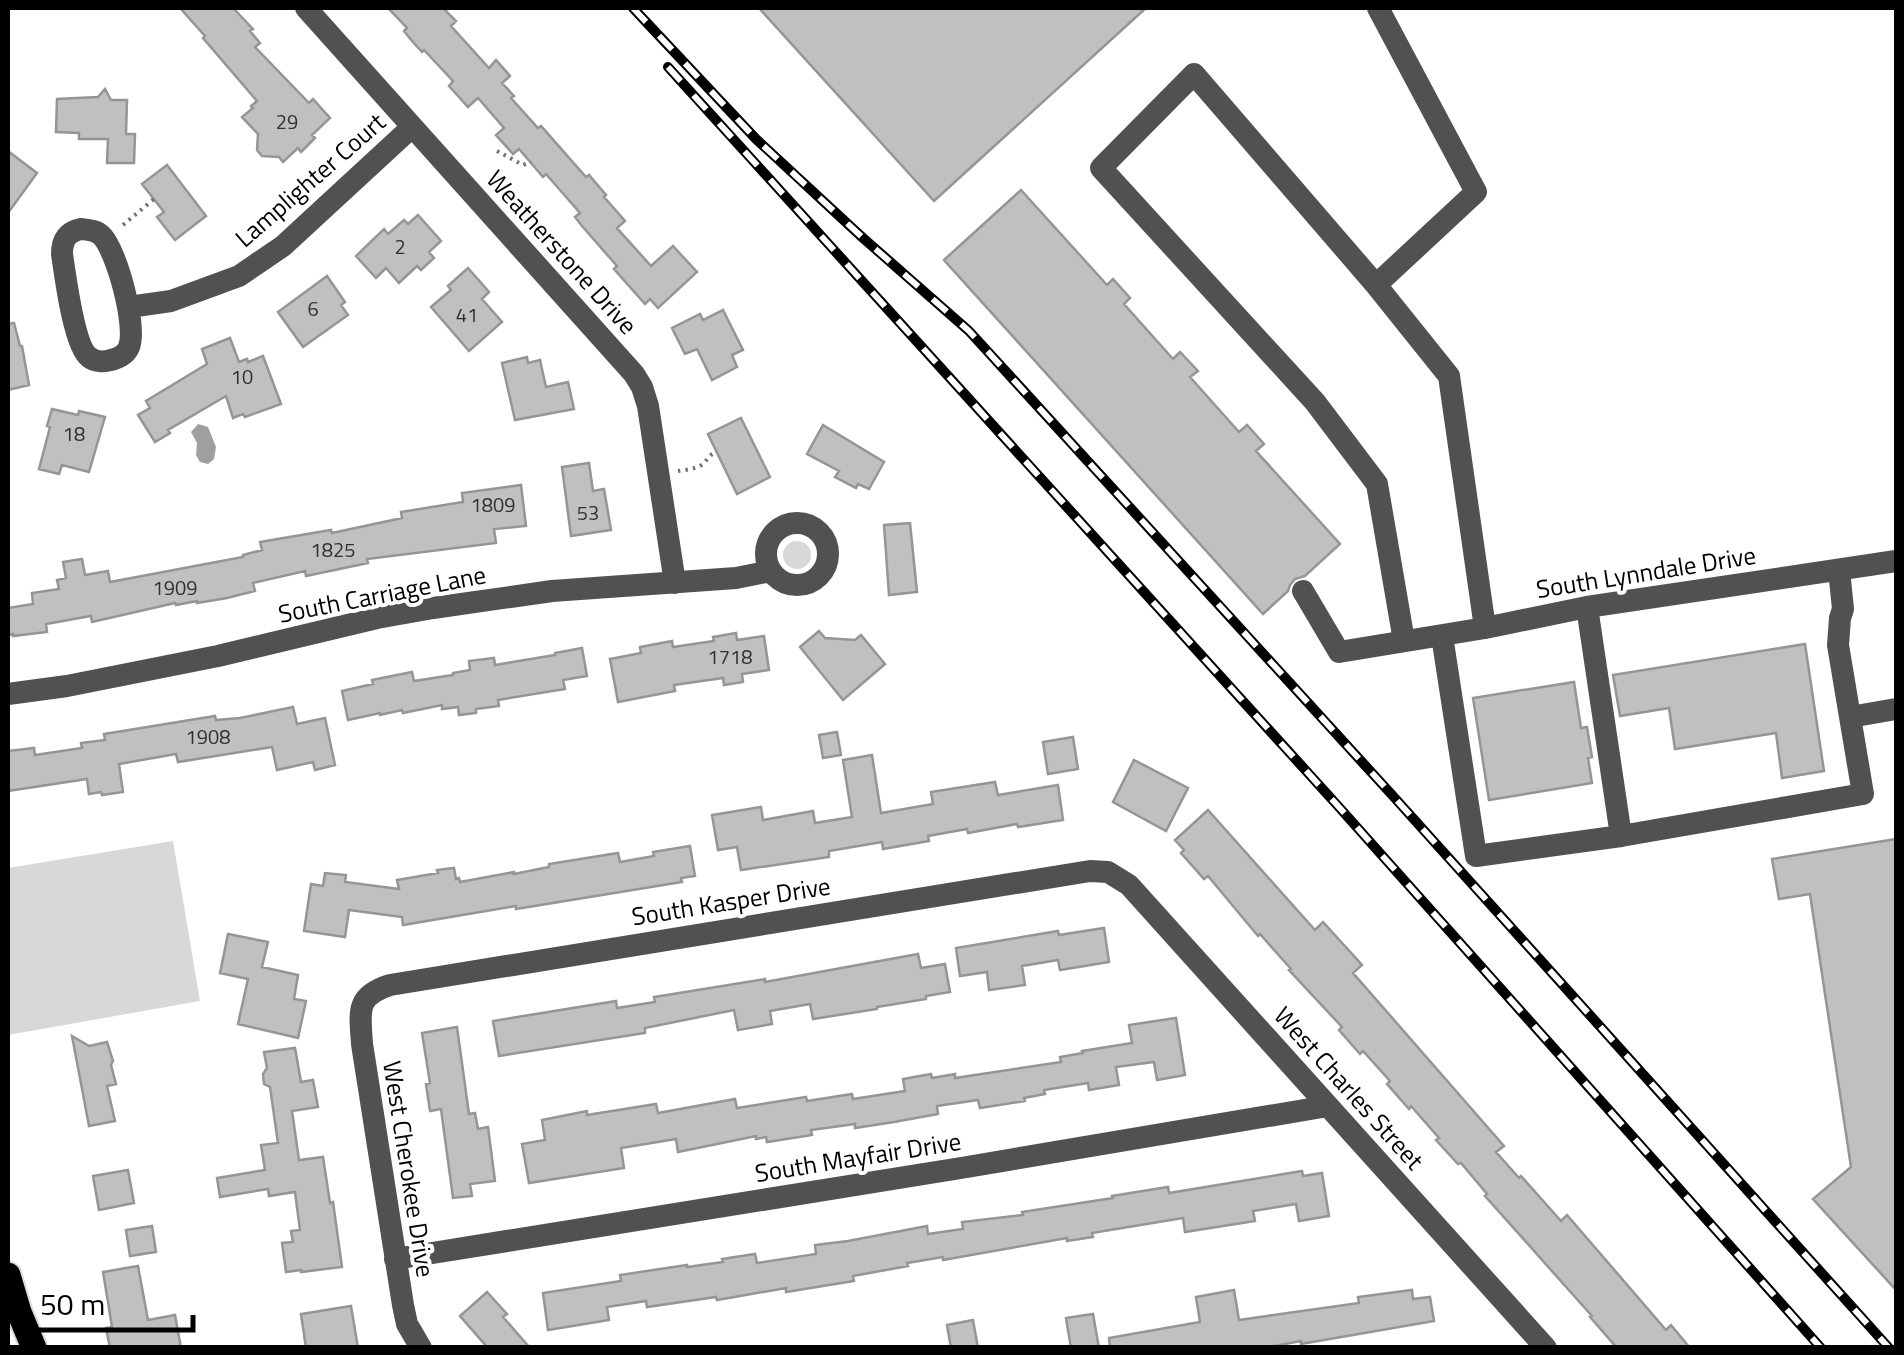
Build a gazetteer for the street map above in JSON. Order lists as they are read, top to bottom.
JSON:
{
  "streets": {
    "street": [
      "Lamplighter Court",
      "Weatherstone Drive",
      "South Lynndale Drive",
      "South Carriage Lane",
      "South Kasper Drive",
      "West Charles Street",
      "South Mayfair Drive",
      "West Cherokee Drive"
    ]
  },
  "crossings": [
    ["Lamplighter Court", "Weatherstone Drive"],
    ["Weatherstone Drive", "South Carriage Lane"],
    ["South Kasper Drive", "West Charles Street"],
    ["South Kasper Drive", "West Cherokee Drive"],
    ["West Charles Street", "South Mayfair Drive"],
    ["South Mayfair Drive", "West Cherokee Drive"]
  ],
  "house_numbers": [
    "29",
    "2",
    "6",
    "41",
    "10",
    "18",
    "1809",
    "53",
    "1825",
    "1909",
    "1718",
    "1908"
  ],
  "scale_bar": "50 m"
}
